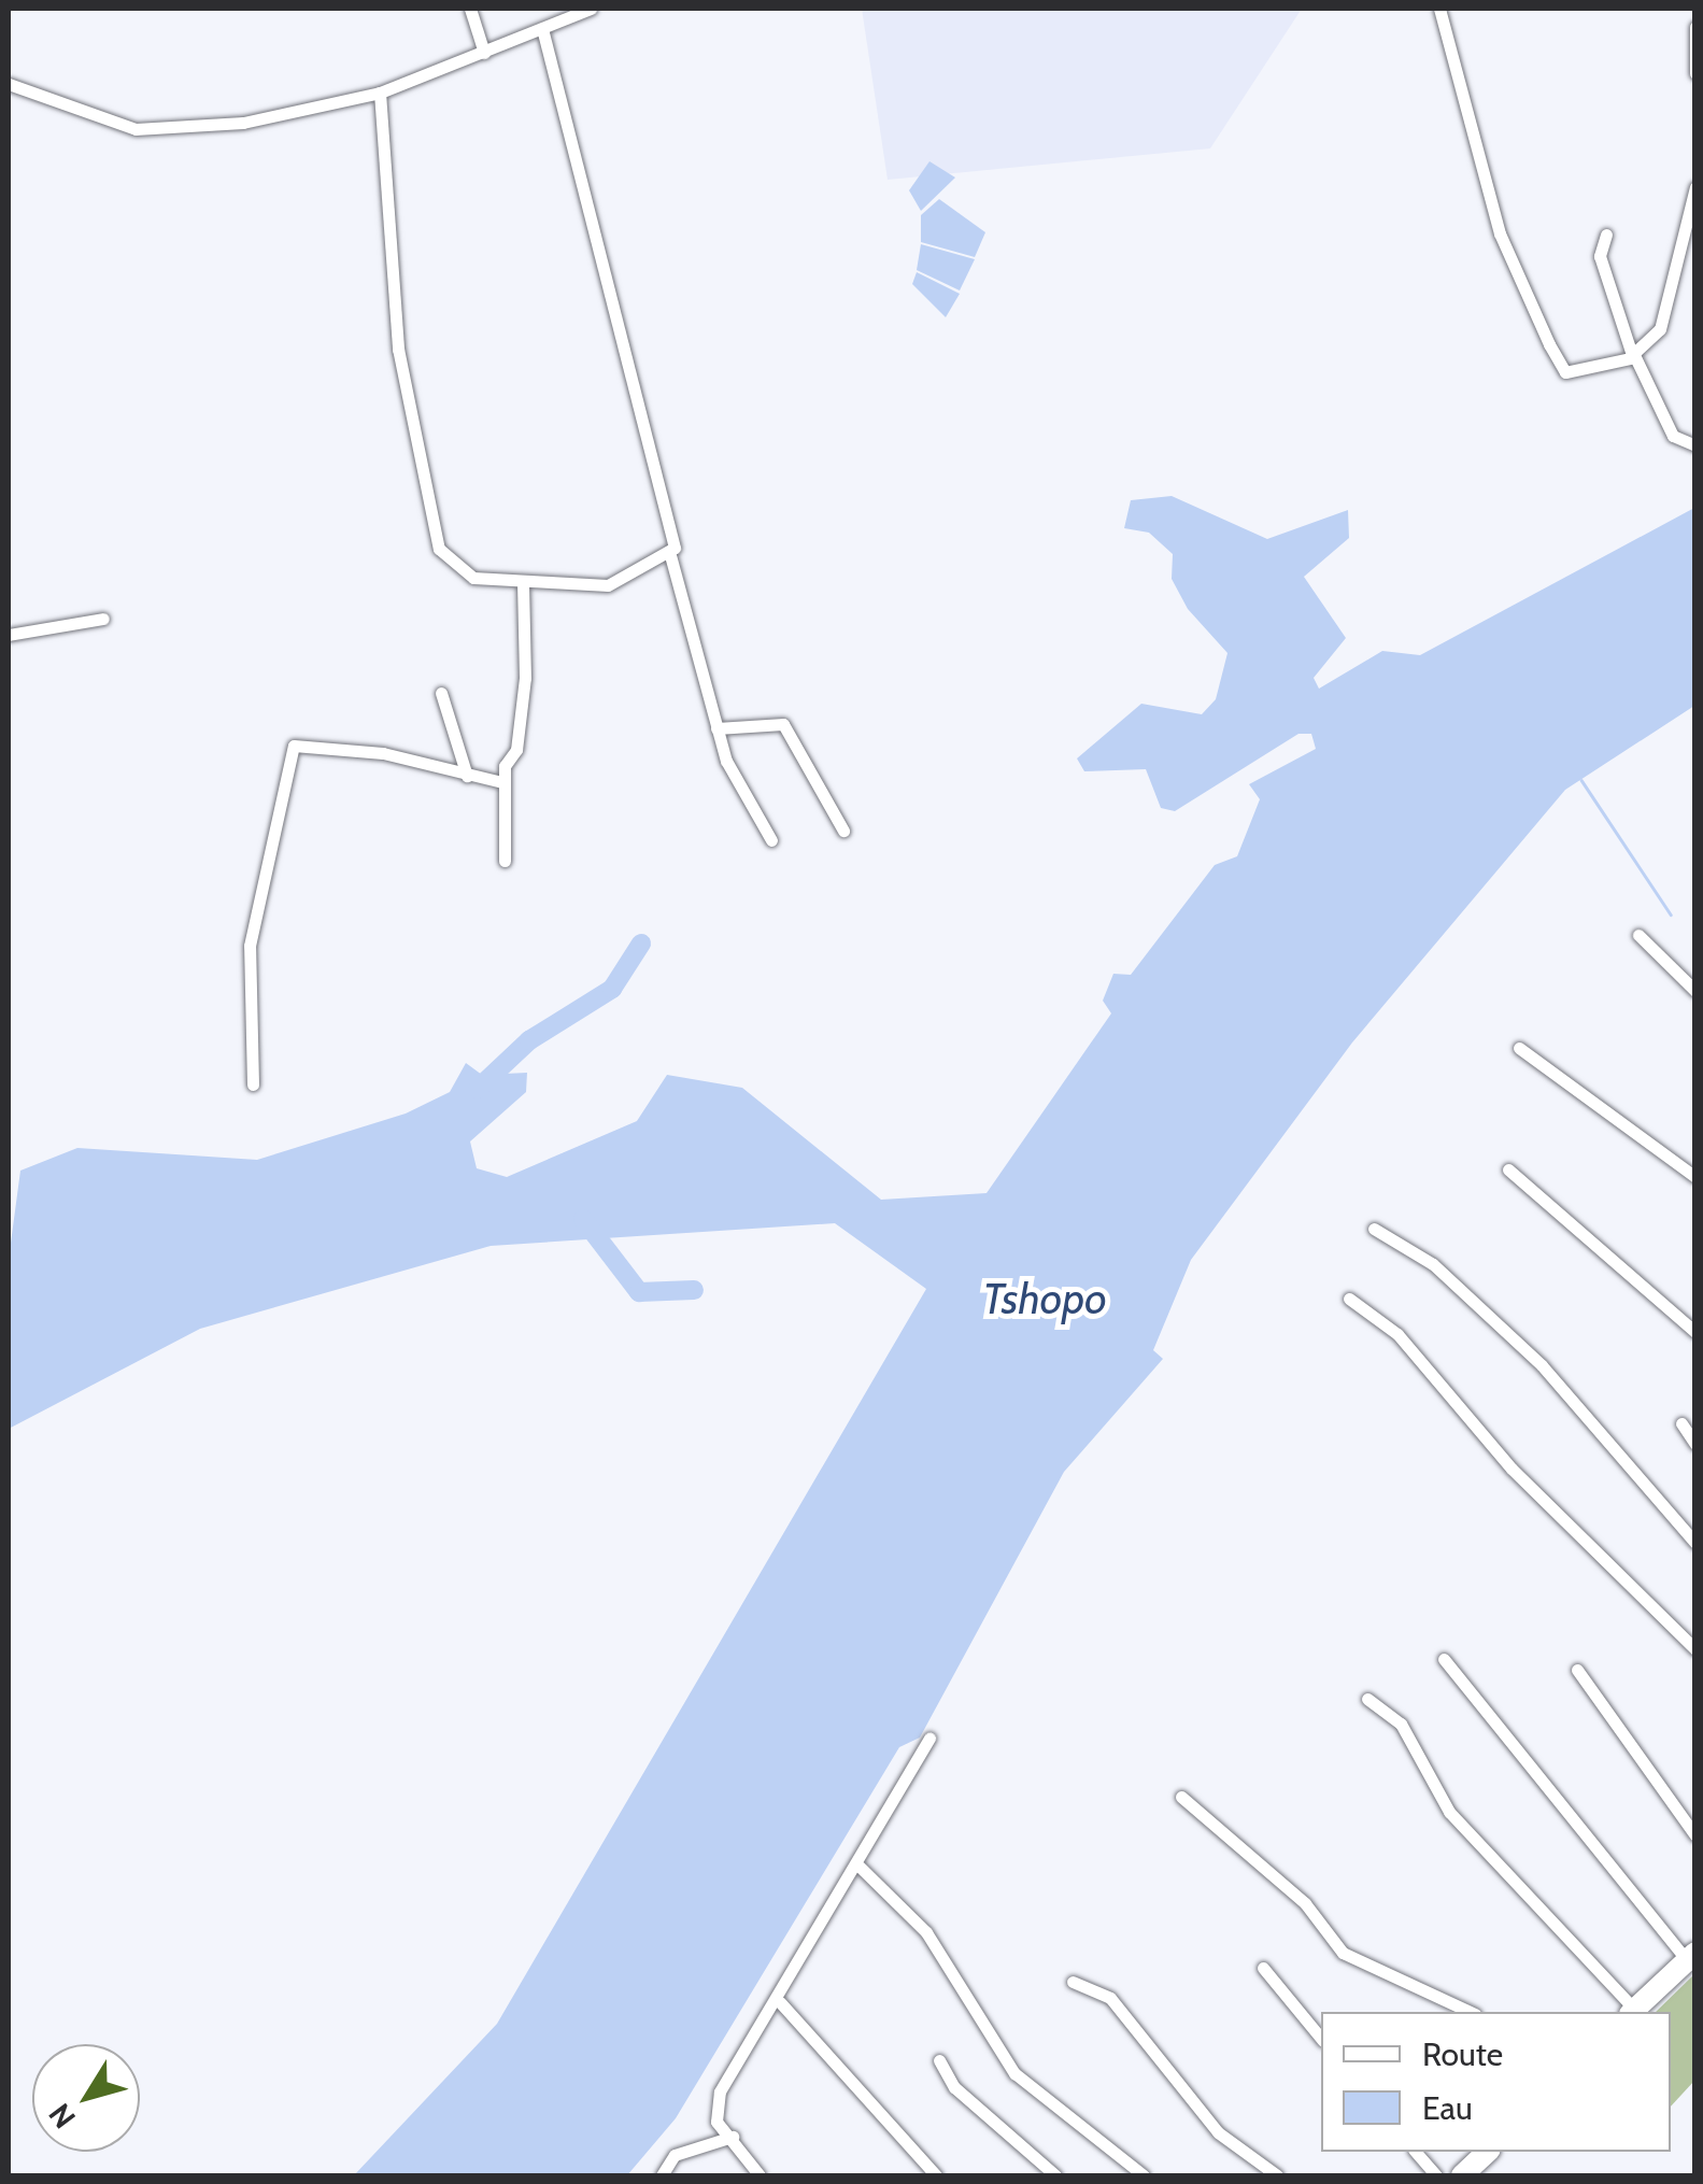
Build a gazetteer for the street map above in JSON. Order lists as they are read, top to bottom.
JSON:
{
  "water": ["Tshopo"],
  "legend": ["Route", "Eau"],
  "north": "bottom left"
}
